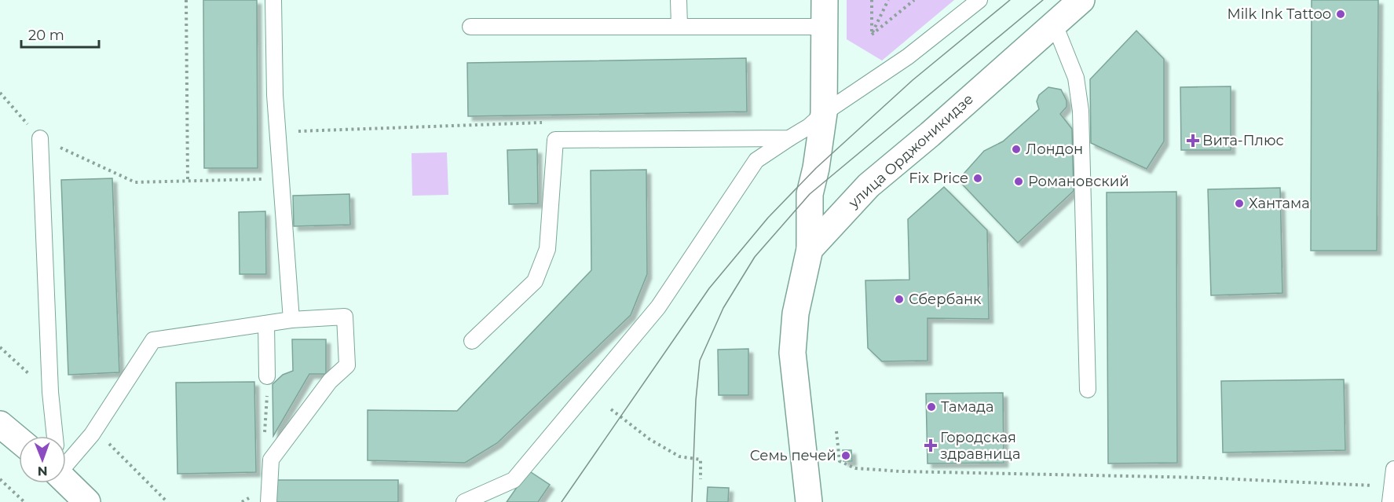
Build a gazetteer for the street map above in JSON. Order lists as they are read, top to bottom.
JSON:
{
  "streets": {
    "street": ["улица Орджоникидзе"]
  },
  "places": {
    "other": [
      "Milk Ink Tattoo",
      "Лондон",
      "Fix Price",
      "Романовский",
      "Хантама",
      "Сбербанк",
      "Тамада",
      "Семь печей"
    ],
    "health": ["Вита-Плюс", "Городская здравница"]
  },
  "scale_bar": "20 m",
  "north": "bottom"
}
